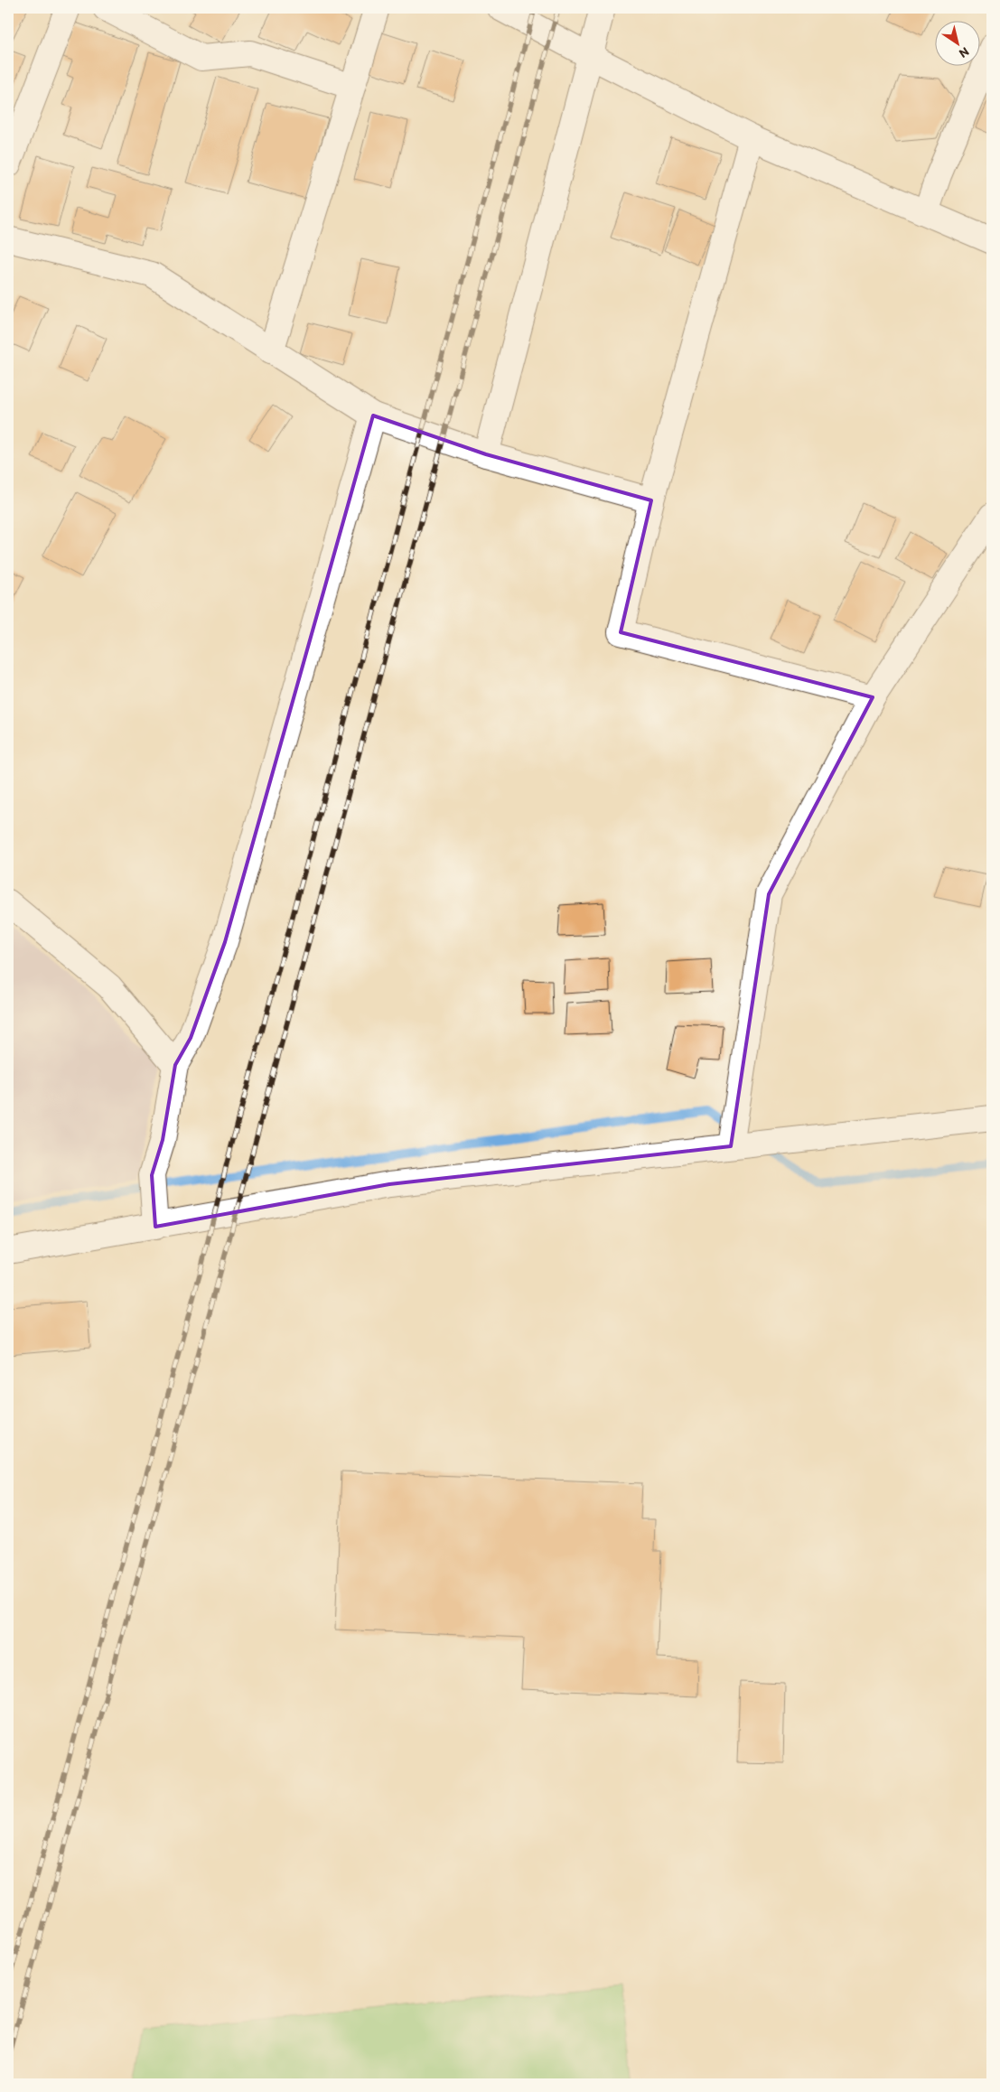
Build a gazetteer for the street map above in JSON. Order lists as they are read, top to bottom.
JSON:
{
  "north": "bottom right"
}
